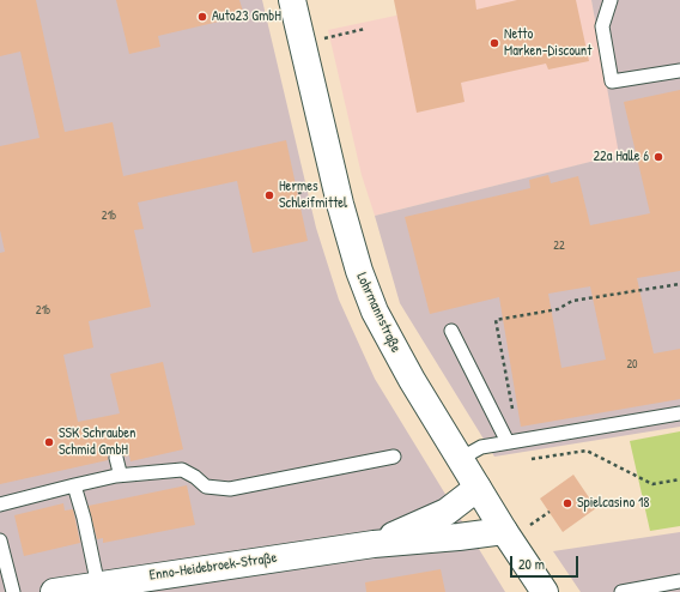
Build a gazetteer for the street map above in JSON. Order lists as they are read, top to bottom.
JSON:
{
  "streets": {
    "street": ["Lohrmannstraße", "Enno-Heidebroek-Straße"]
  },
  "crossings": [
    ["Lohrmannstraße", "Enno-Heidebroek-Straße"]
  ],
  "places": [
    "Auto23 GmbH",
    "Netto Marken-Discount",
    "22a Halle 6",
    "Hermes Schleifmittel",
    "SSK Schrauben Schmid GmbH",
    "Spielcasino 18"
  ],
  "house_numbers": [
    "21b",
    "22",
    "21b",
    "20"
  ],
  "scale_bar": "20 m"
}
